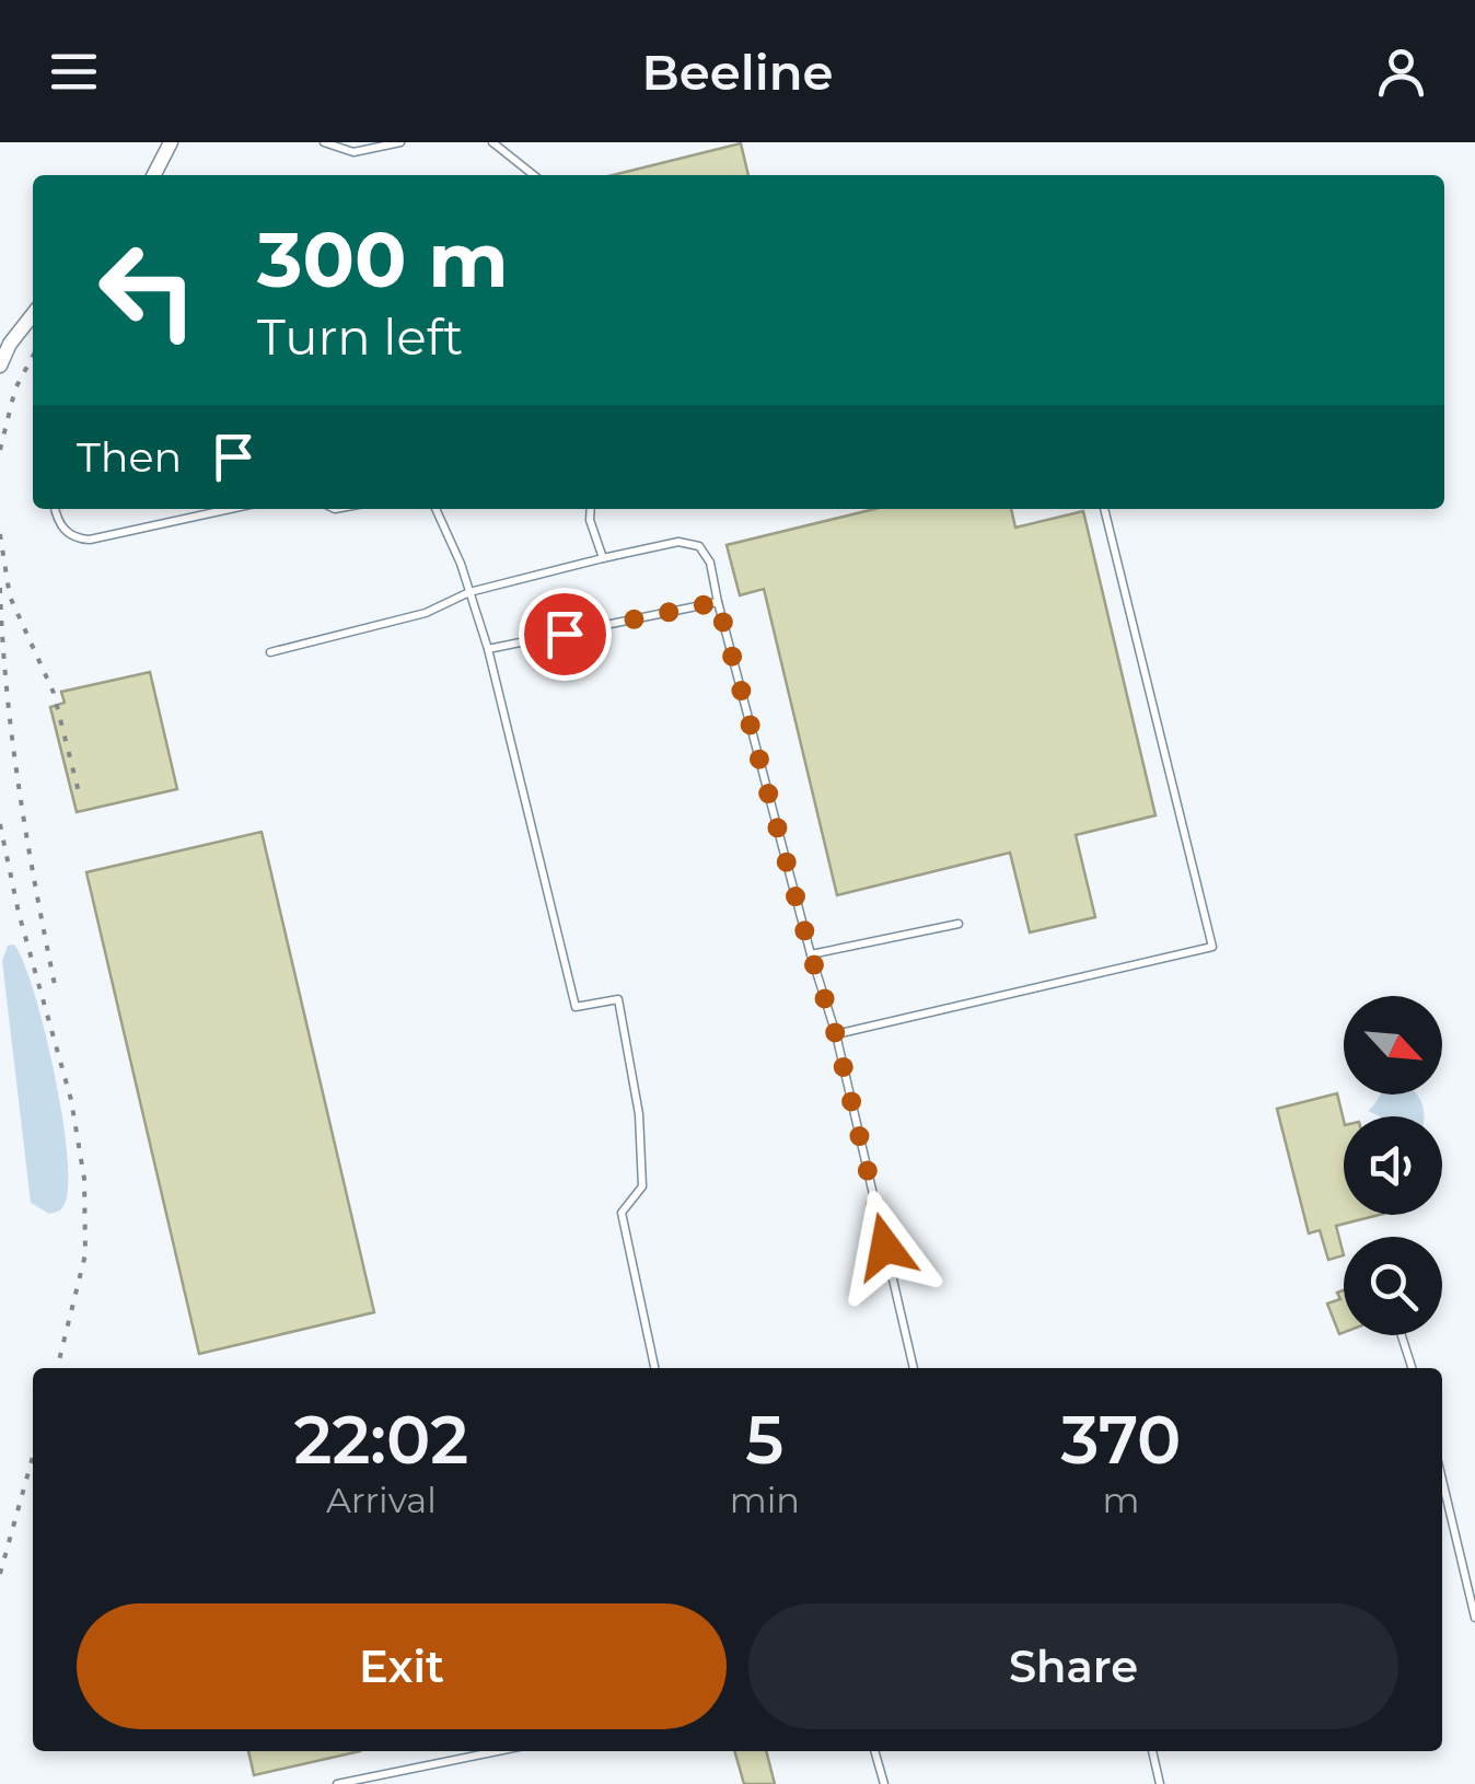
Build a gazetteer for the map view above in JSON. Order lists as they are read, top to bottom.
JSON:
{
  "north": "bottom right",
  "page": {
    "header": "Beeline",
    "turn": ["300 m", "Turn left"],
    "then": "Then",
    "eta": [
      "22:02",
      "Arrival",
      "5",
      "min",
      "370",
      "m"
    ],
    "buttons": ["Exit", "Share"]
  }
}
